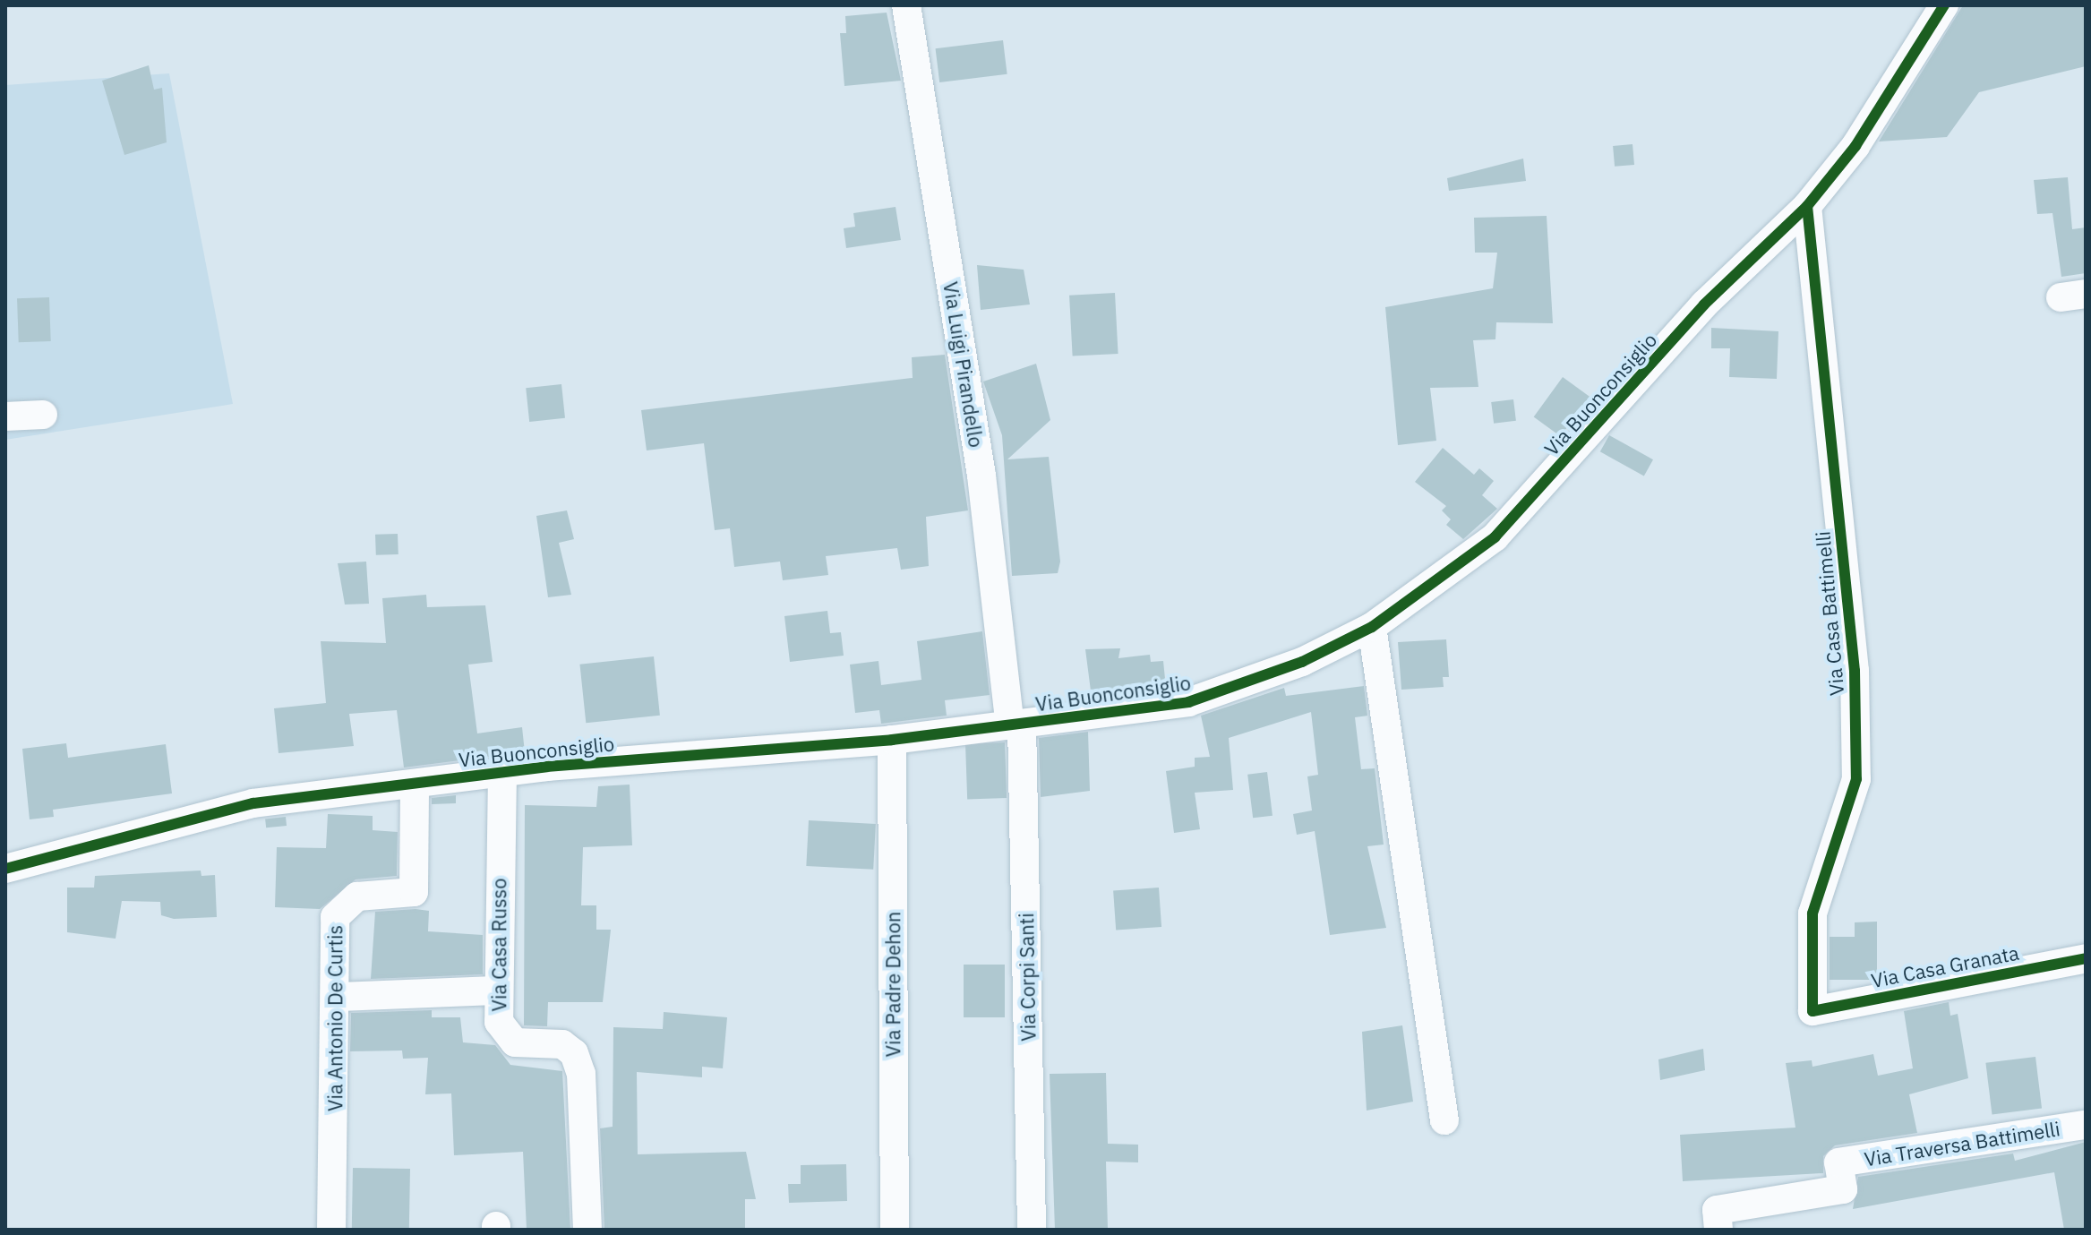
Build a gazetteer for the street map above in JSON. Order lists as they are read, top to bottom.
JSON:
{
  "streets": {
    "street": [
      "Via Luigi Pirandello",
      "Via Buonconsiglio",
      "Via Casa Battimelli",
      "Via Casa Russo",
      "Via Casa Granata",
      "Via Corpi Santi",
      "Via Padre Dehon",
      "Via Antonio De Curtis",
      "Via Traversa Battimelli"
    ]
  },
  "crossings": [
    ["Via Luigi Pirandello", "Via Buonconsiglio"],
    ["Via Luigi Pirandello", "Via Corpi Santi"],
    ["Via Buonconsiglio", "Via Casa Battimelli"],
    ["Via Buonconsiglio", "Via Casa Russo"],
    ["Via Buonconsiglio", "Via Corpi Santi"],
    ["Via Buonconsiglio", "Via Padre Dehon"],
    ["Via Buonconsiglio", "Via Antonio De Curtis"],
    ["Via Casa Battimelli", "Via Casa Granata"]
  ]
}
